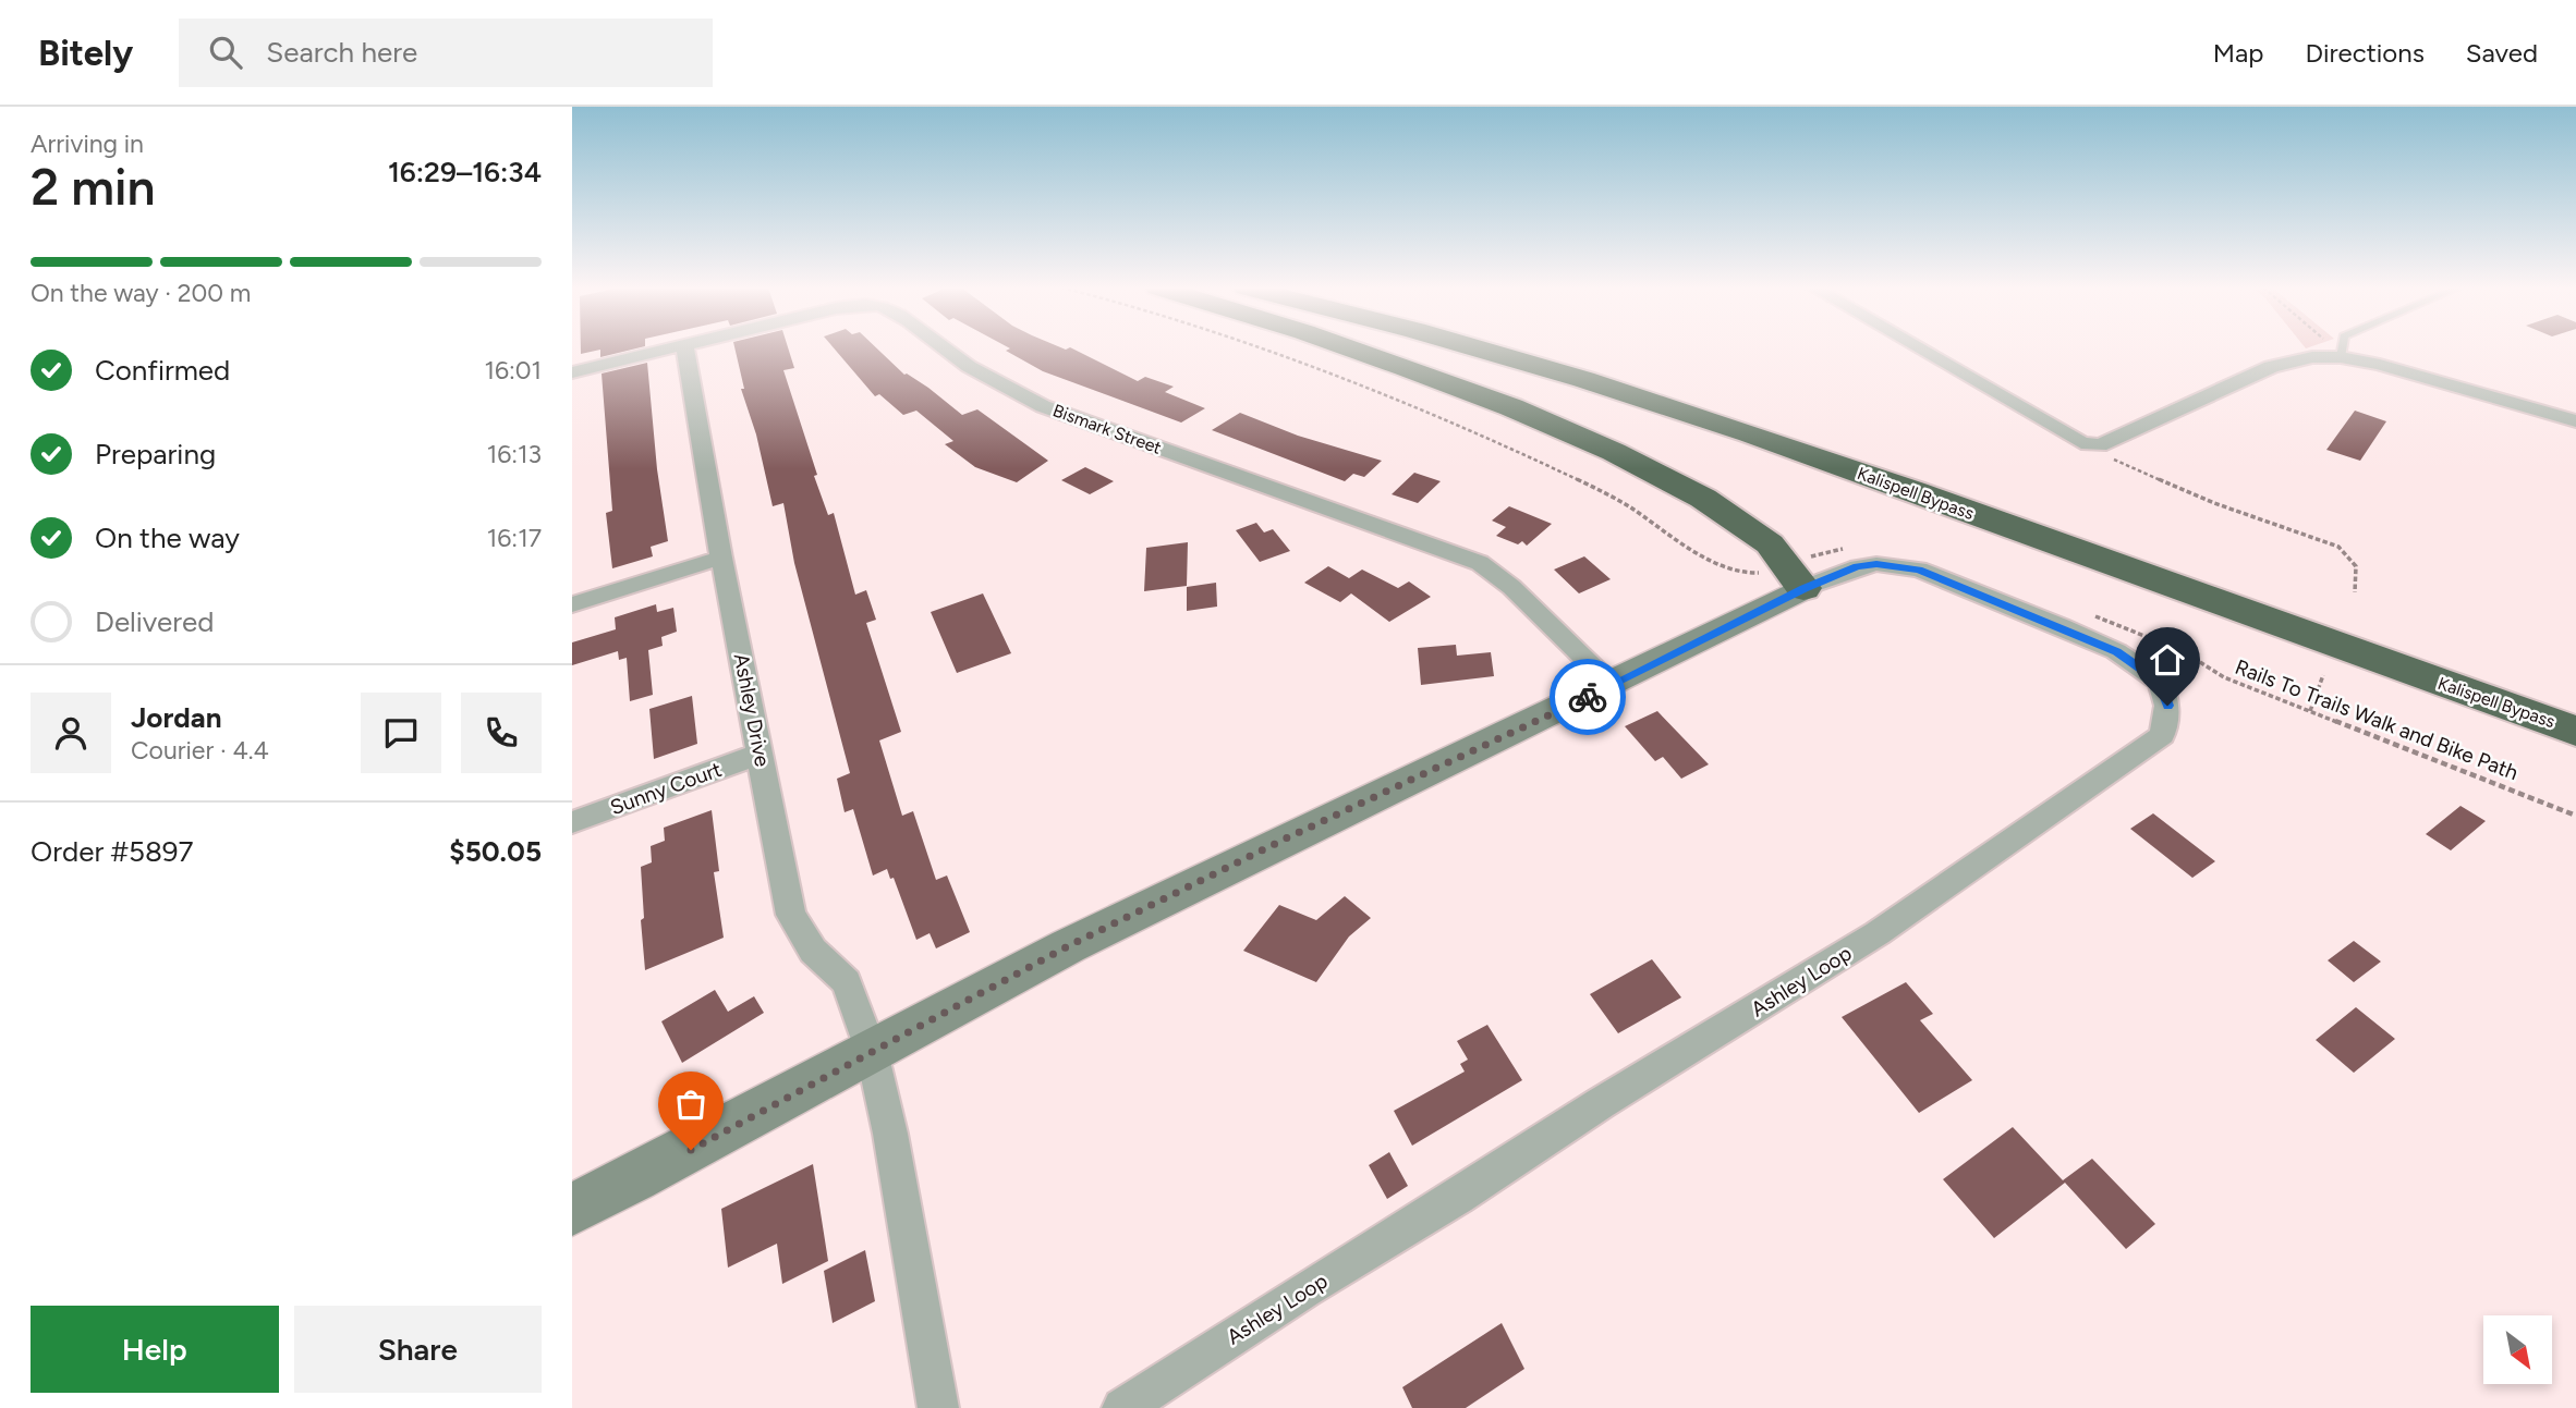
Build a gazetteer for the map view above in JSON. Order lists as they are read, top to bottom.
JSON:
{
  "streets": {
    "highway": ["Kalispell Bypass"],
    "street": [
      "Bismark Street",
      "Ashley Drive",
      "Sunny Court",
      "Ashley Loop"
    ],
    "path": ["Rails To Trails Walk and Bike Path"]
  },
  "crossings": [
    ["Ashley Drive", "Sunny Court"]
  ],
  "north": "bottom right",
  "page": {
    "header": "Bitely",
    "search": "Search here",
    "nav": ["Map", "Directions", "Saved"],
    "heading": ["2 min", "Arriving in", "16:29–16:34"],
    "panel": [
      "Jordan",
      "Courier · 4.4",
      "Order #5897",
      "$50.05"
    ],
    "bar": "On the way · 200 m",
    "list": [
      ["Confirmed", "16:01"],
      ["Preparing", "16:13"],
      ["On the way", "16:17"],
      "Delivered"
    ],
    "buttons": ["Help", "Share"]
  }
}
